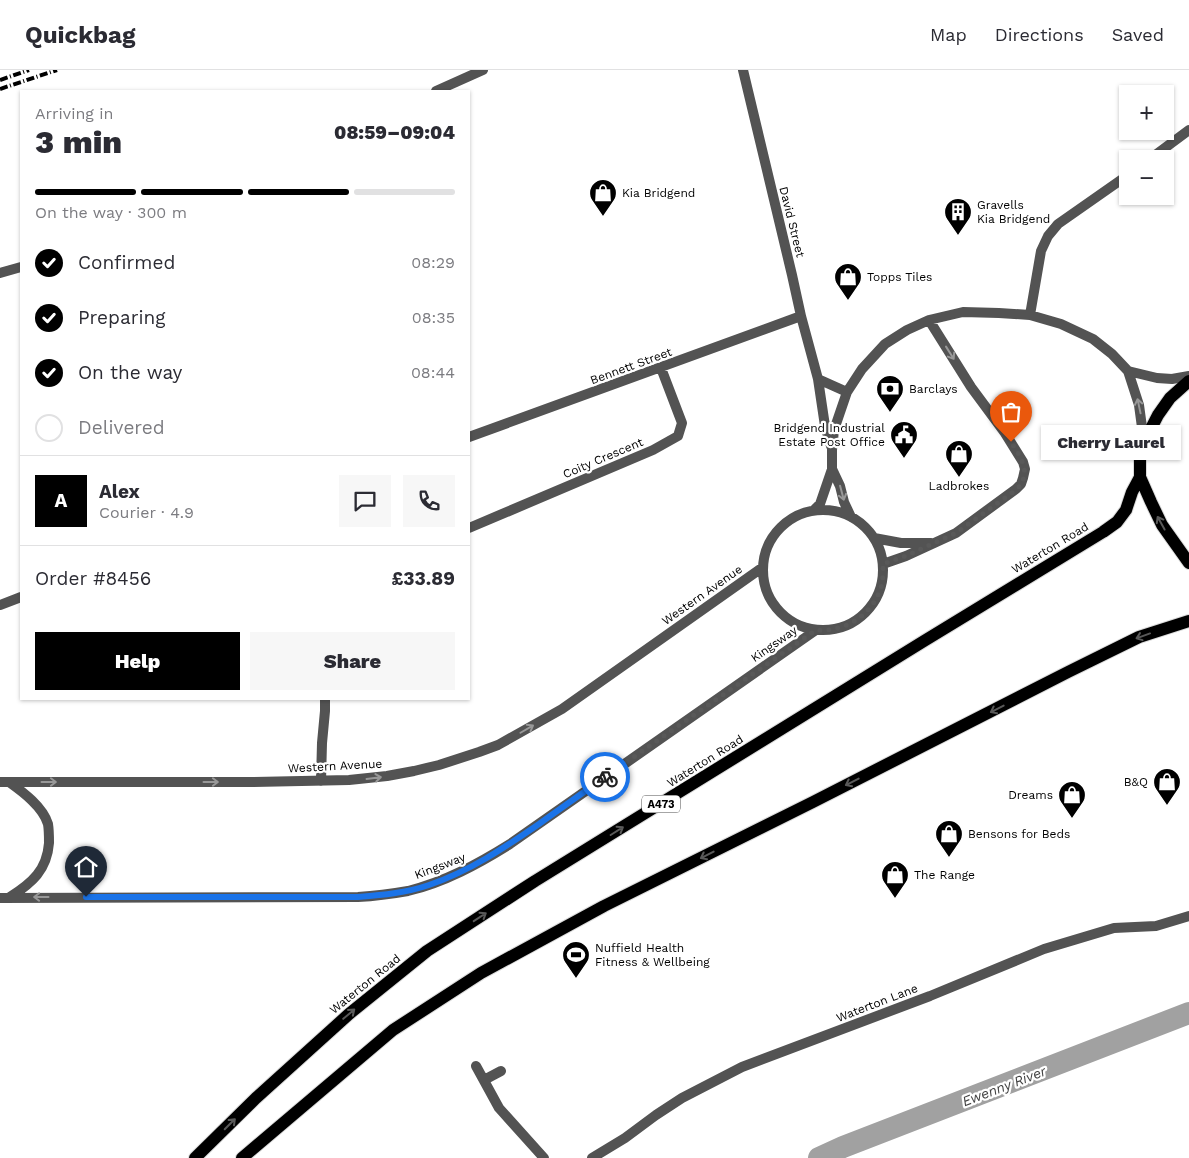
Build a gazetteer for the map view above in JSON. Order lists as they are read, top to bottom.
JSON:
{
  "streets": {
    "main road": ["Waterton Road", "A473"],
    "street": [
      "David Street",
      "Bennett Street",
      "Coity Crescent",
      "Western Avenue",
      "Kingsway",
      "Waterton Lane"
    ]
  },
  "crossings": [
    ["David Street", "Bennett Street"],
    ["Bennett Street", "Coity Crescent"],
    ["Western Avenue", "Kingsway"]
  ],
  "one_way": ["Western Avenue", "Kingsway"],
  "water": ["Ewenny River"],
  "places": {
    "shop": [
      "Kia Bridgend",
      "Topps Tiles",
      "Ladbrokes",
      "B&Q",
      "Dreams",
      "Bensons for Beds",
      "The Range"
    ],
    "building": ["Gravells Kia Bridgend"],
    "bank": ["Barclays"],
    "other": ["Cherry Laurel"],
    "public building": ["Bridgend Industrial Estate Post Office"],
    "sports": ["Nuffield Health Fitness & Wellbeing"]
  },
  "page": {
    "header": "Quickbag",
    "nav": ["Map", "Directions", "Saved"],
    "map_buttons": ["+", "−"],
    "heading": ["3 min", "Arriving in", "08:59–09:04"],
    "panel": [
      "Alex",
      "Courier · 4.9",
      "Order #8456",
      "£33.89"
    ],
    "bar": "On the way · 300 m",
    "list": [
      ["Confirmed", "08:29"],
      ["Preparing", "08:35"],
      ["On the way", "08:44"],
      "Delivered"
    ],
    "bubble": "Cherry Laurel",
    "round": "A",
    "buttons": ["Help", "Share"]
  }
}
